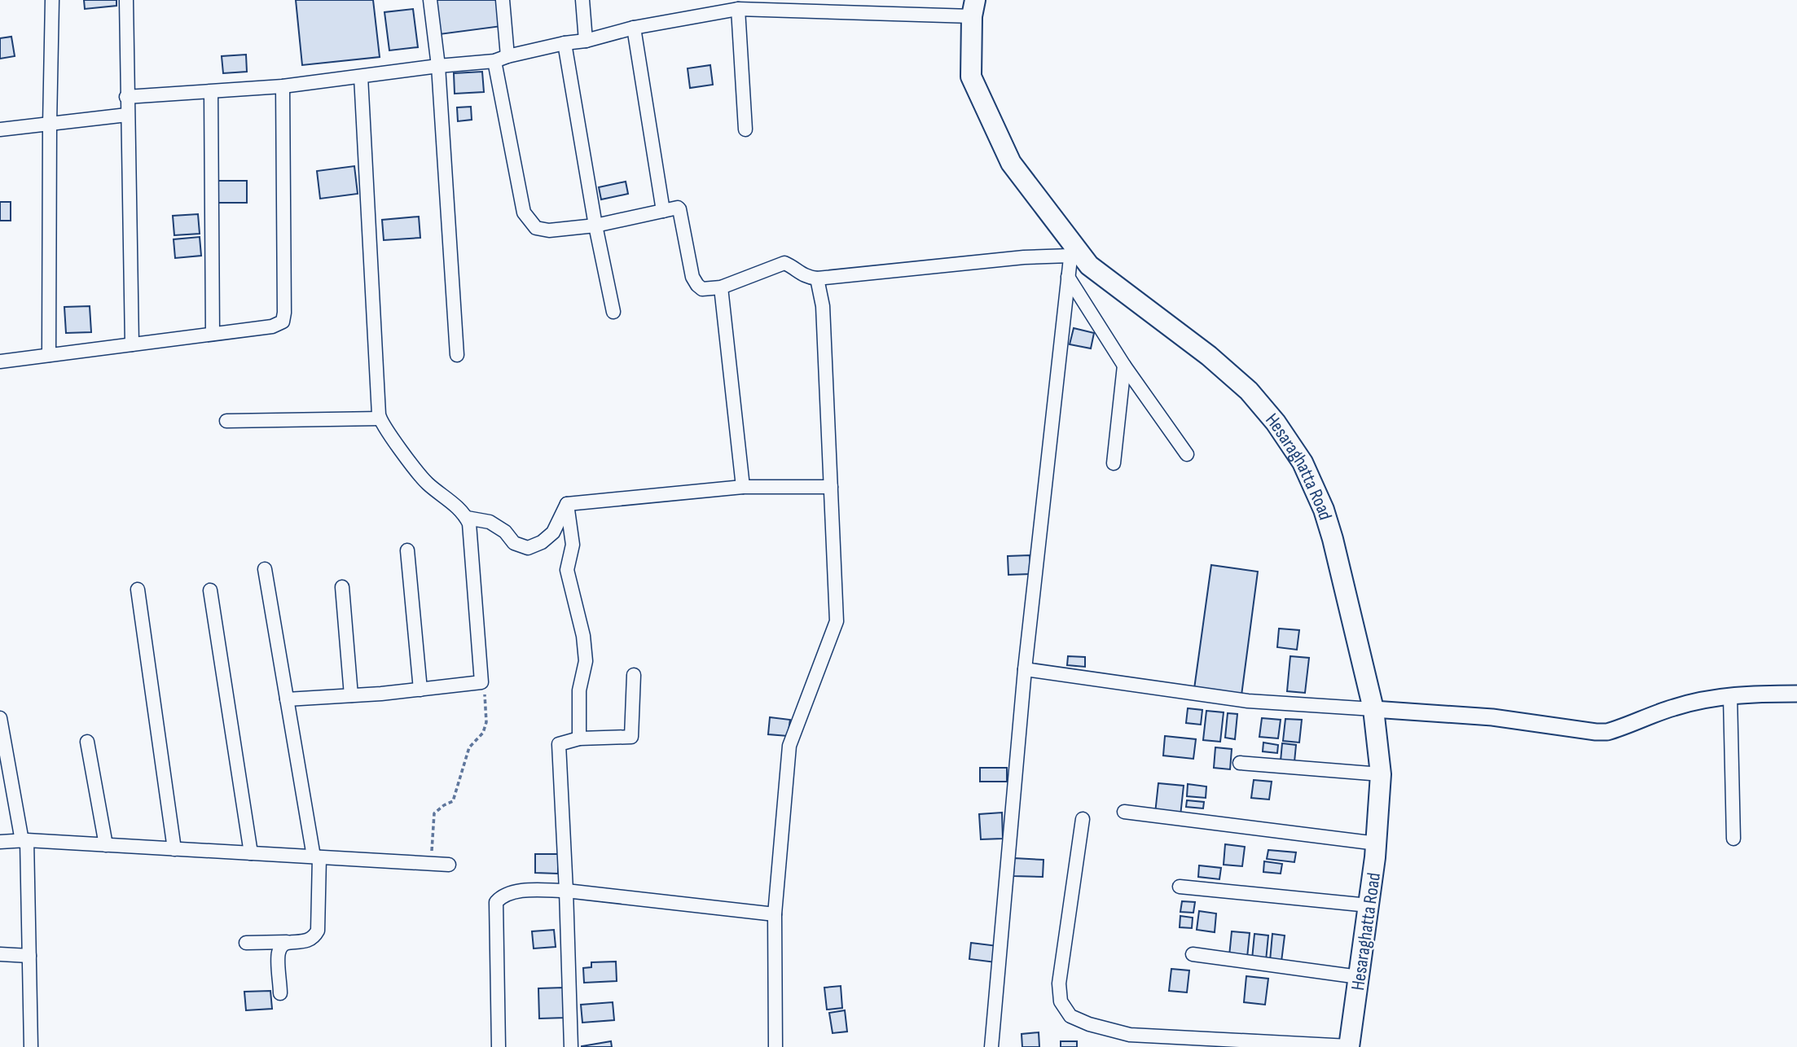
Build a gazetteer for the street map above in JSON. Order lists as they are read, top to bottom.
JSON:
{
  "streets": {
    "main road": ["Hesaraghatta Road"]
  }
}
